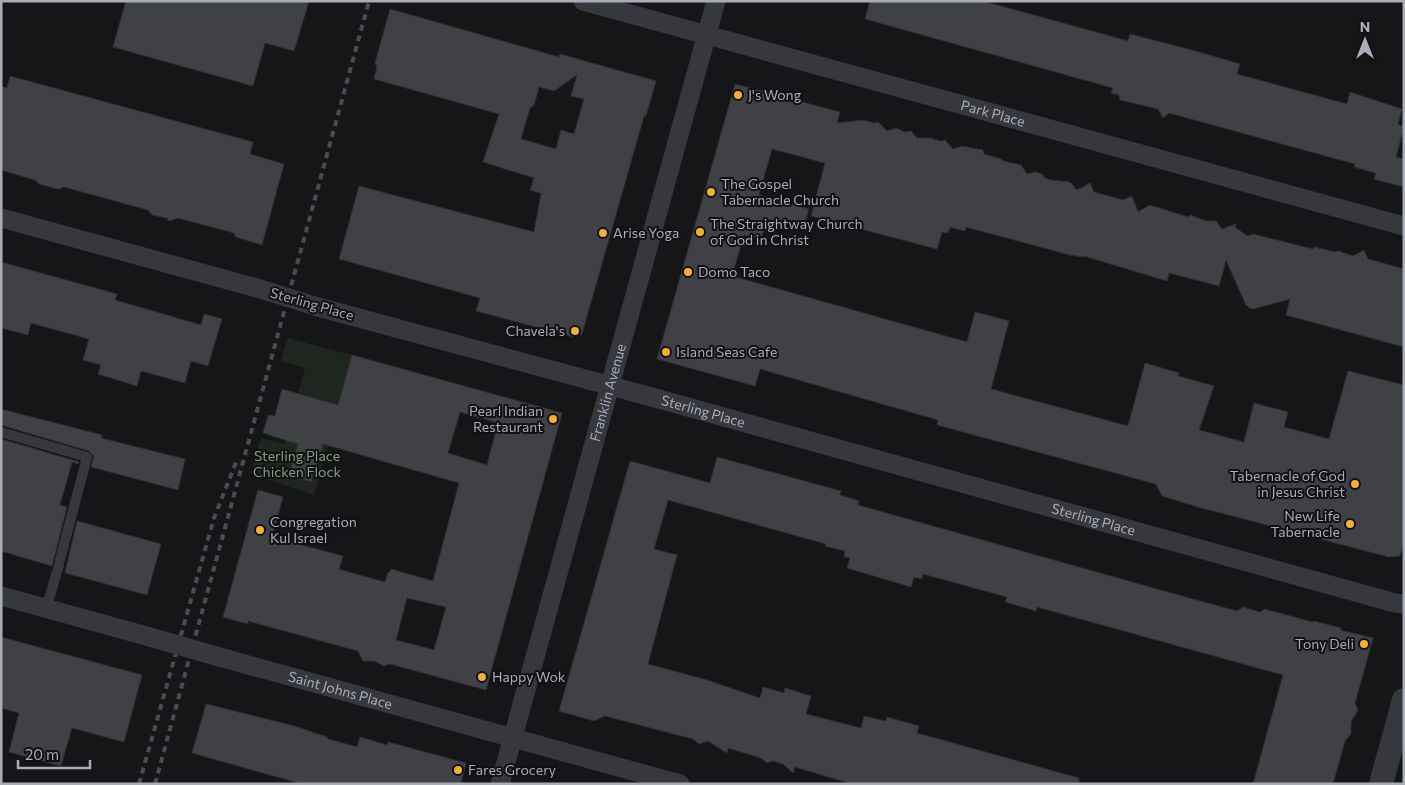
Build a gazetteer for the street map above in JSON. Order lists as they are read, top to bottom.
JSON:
{
  "streets": {
    "street": [
      "Park Place",
      "Sterling Place",
      "Franklin Avenue",
      "Saint Johns Place"
    ]
  },
  "crossings": [
    ["Park Place", "Franklin Avenue"],
    ["Sterling Place", "Franklin Avenue"],
    ["Franklin Avenue", "Saint Johns Place"]
  ],
  "parks": ["Sterling Place Chicken Flock"],
  "places": [
    "J's Wong",
    "The Gospel Tabernacle Church",
    "The Straightway Church of God in Christ",
    "Arise Yoga",
    "Domo Taco",
    "Chavela's",
    "Island Seas Cafe",
    "Pearl Indian Restaurant",
    "Tabernacle of God in Jesus Christ",
    "New Life Tabernacle",
    "Congregation Kul Israel",
    "Tony Deli",
    "Happy Wok",
    "Fares Grocery"
  ],
  "scale_bar": "20 m",
  "north": "top"
}
